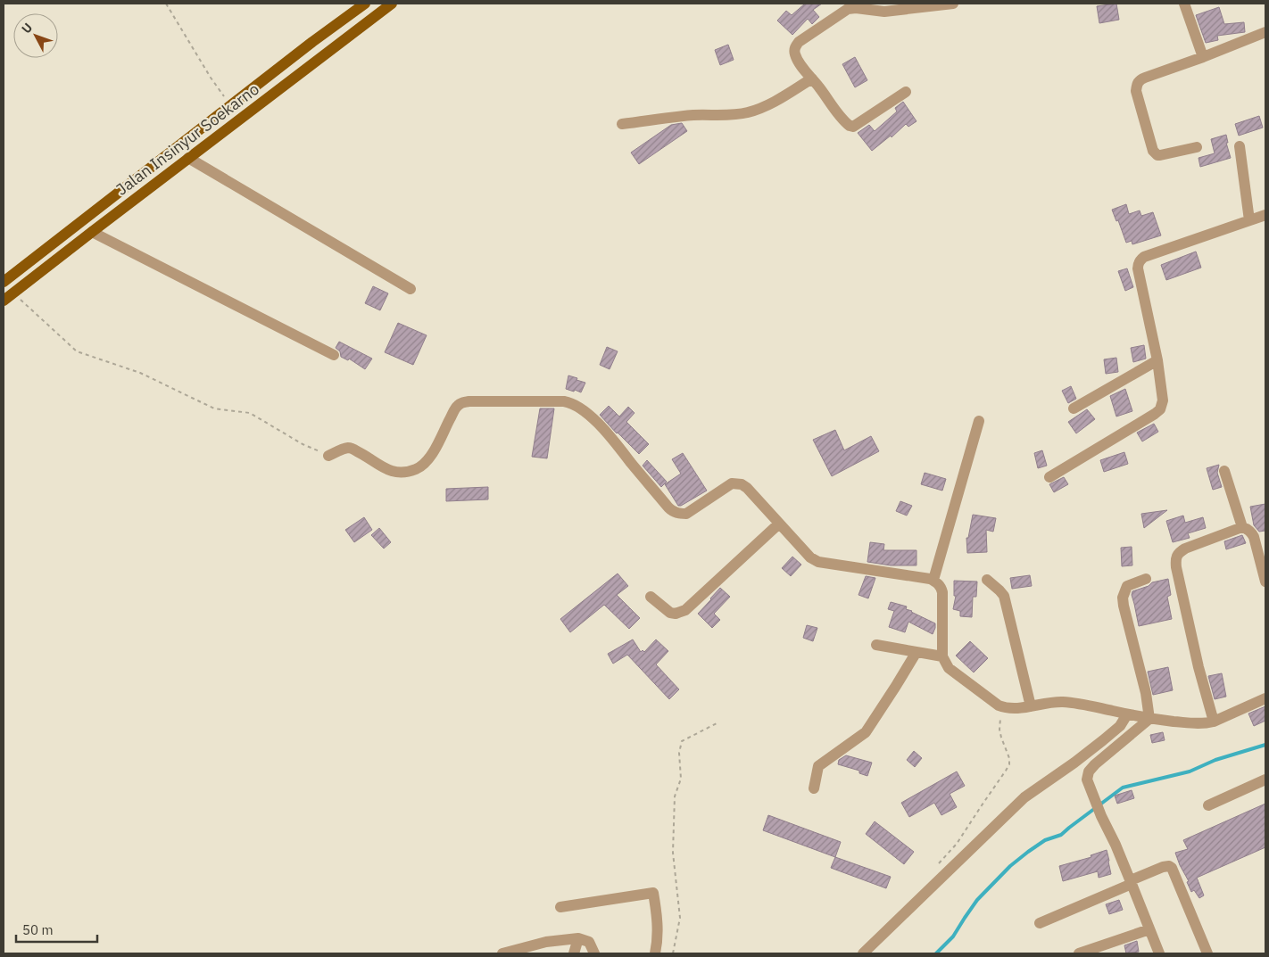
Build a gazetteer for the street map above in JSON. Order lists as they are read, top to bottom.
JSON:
{
  "streets": {
    "main road": ["Jalan Insinyur Soekarno"]
  },
  "scale_bar": "50 m",
  "north": "top left"
}
